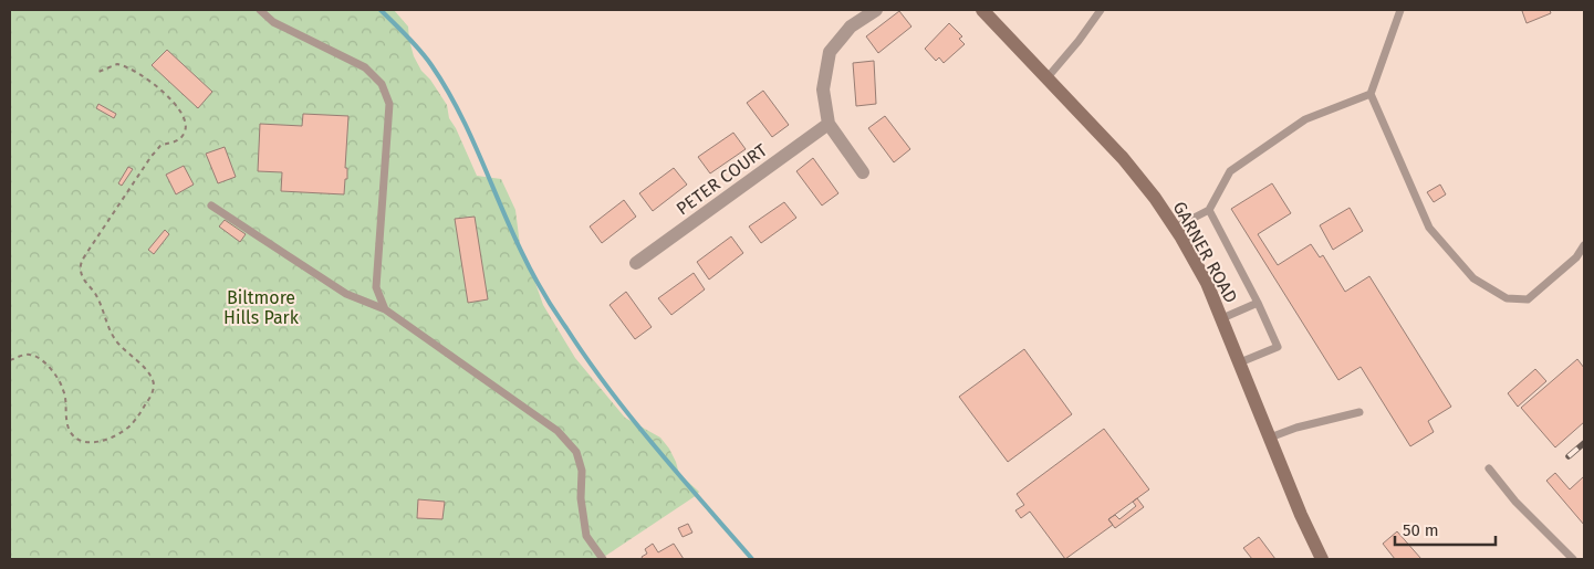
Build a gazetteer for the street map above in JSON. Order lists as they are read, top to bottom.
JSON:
{
  "streets": {
    "main road": ["GARNER ROAD"],
    "street": ["PETER COURT"]
  },
  "parks": ["Biltmore Hills Park"],
  "scale_bar": "50 m"
}
